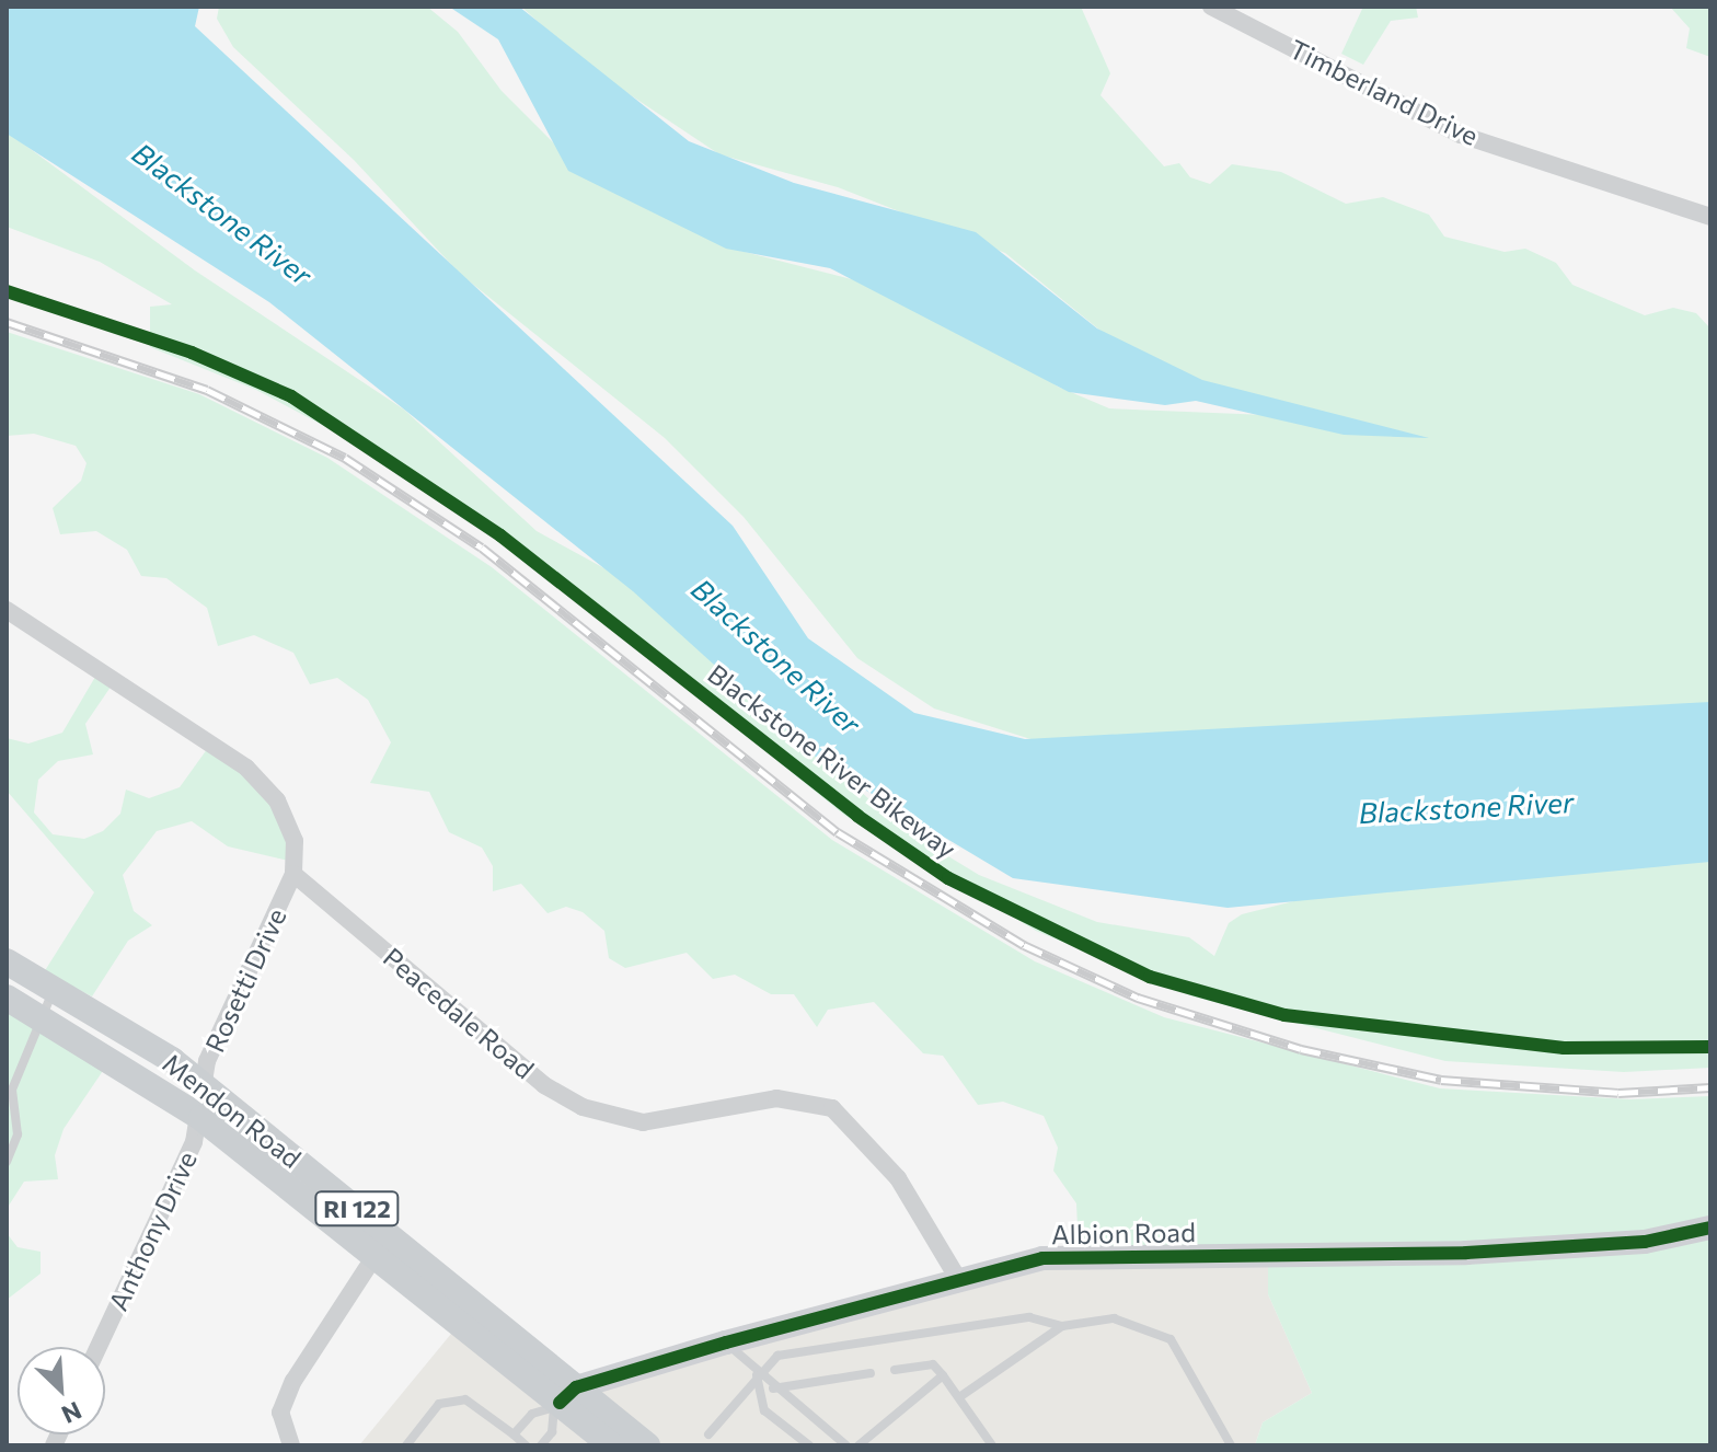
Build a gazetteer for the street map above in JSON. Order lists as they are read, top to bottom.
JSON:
{
  "streets": {
    "main road": ["Mendon Road", "RI 122"],
    "street": [
      "Timberland Drive",
      "Rosetti Drive",
      "Peacedale Road",
      "Anthony Drive",
      "Albion Road"
    ],
    "cycle path": ["Blackstone River Bikeway"]
  },
  "crossings": [
    ["Rosetti Drive", "Peacedale Road"],
    ["Rosetti Drive", "Mendon Road"],
    ["Rosetti Drive", "Anthony Drive"],
    ["Peacedale Road", "Albion Road"],
    ["Mendon Road", "Anthony Drive"],
    ["Mendon Road", "Albion Road"]
  ],
  "water": ["Blackstone River"],
  "north": "bottom right"
}
